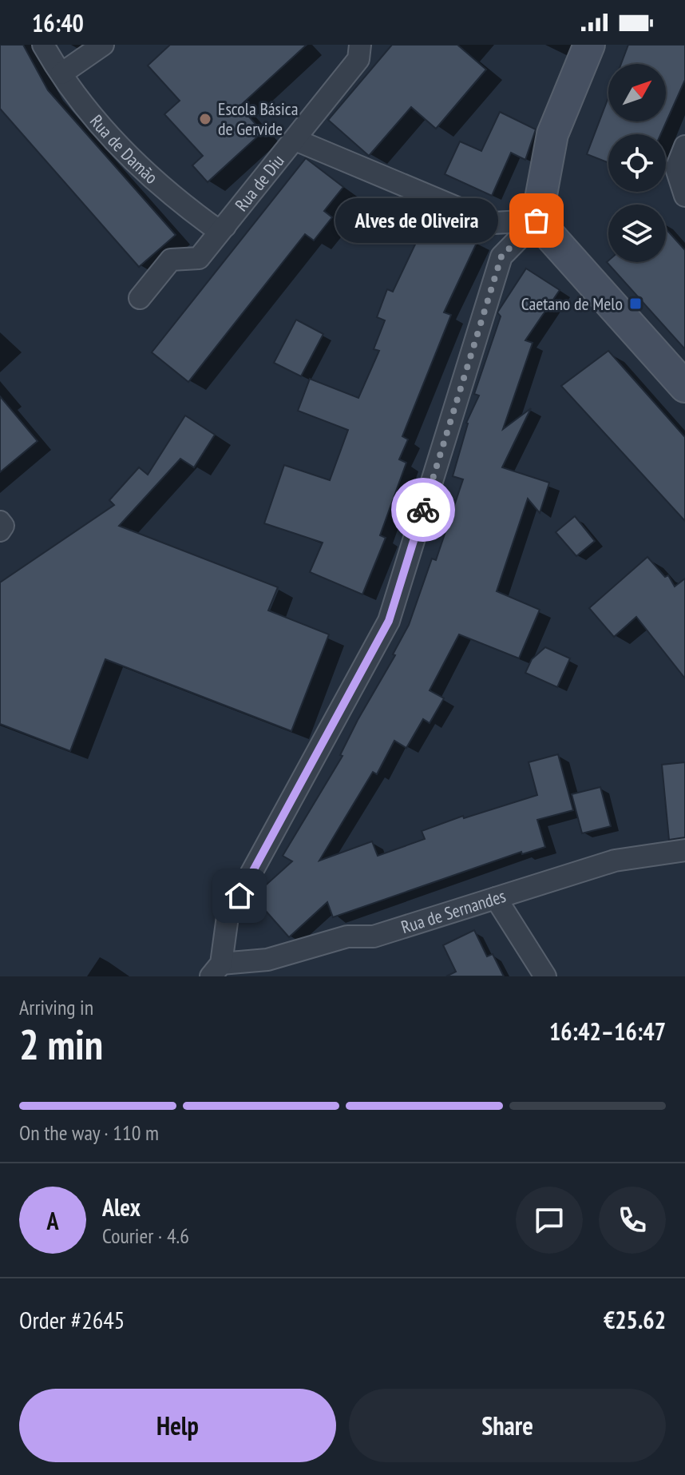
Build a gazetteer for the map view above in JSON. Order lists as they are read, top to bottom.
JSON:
{
  "streets": {
    "street": ["Rua de Damão", "Rua de Diu", "Rua de Sernandes"]
  },
  "crossings": [
    ["Rua de Damão", "Rua de Diu"]
  ],
  "places": {
    "other": ["Escola Básica de Gervide", "Alves de Oliveira"],
    "transit": ["Caetano de Melo"]
  },
  "north": "top right",
  "page": {
    "status": "16:40",
    "bubble": "Alves de Oliveira",
    "heading": ["2 min", "Arriving in", "16:42–16:47"],
    "panel": [
      "Alex",
      "Courier · 4.6",
      "Order #2645",
      "€25.62"
    ],
    "bar": "On the way · 110 m",
    "round": "A",
    "buttons": ["Help", "Share"]
  }
}
